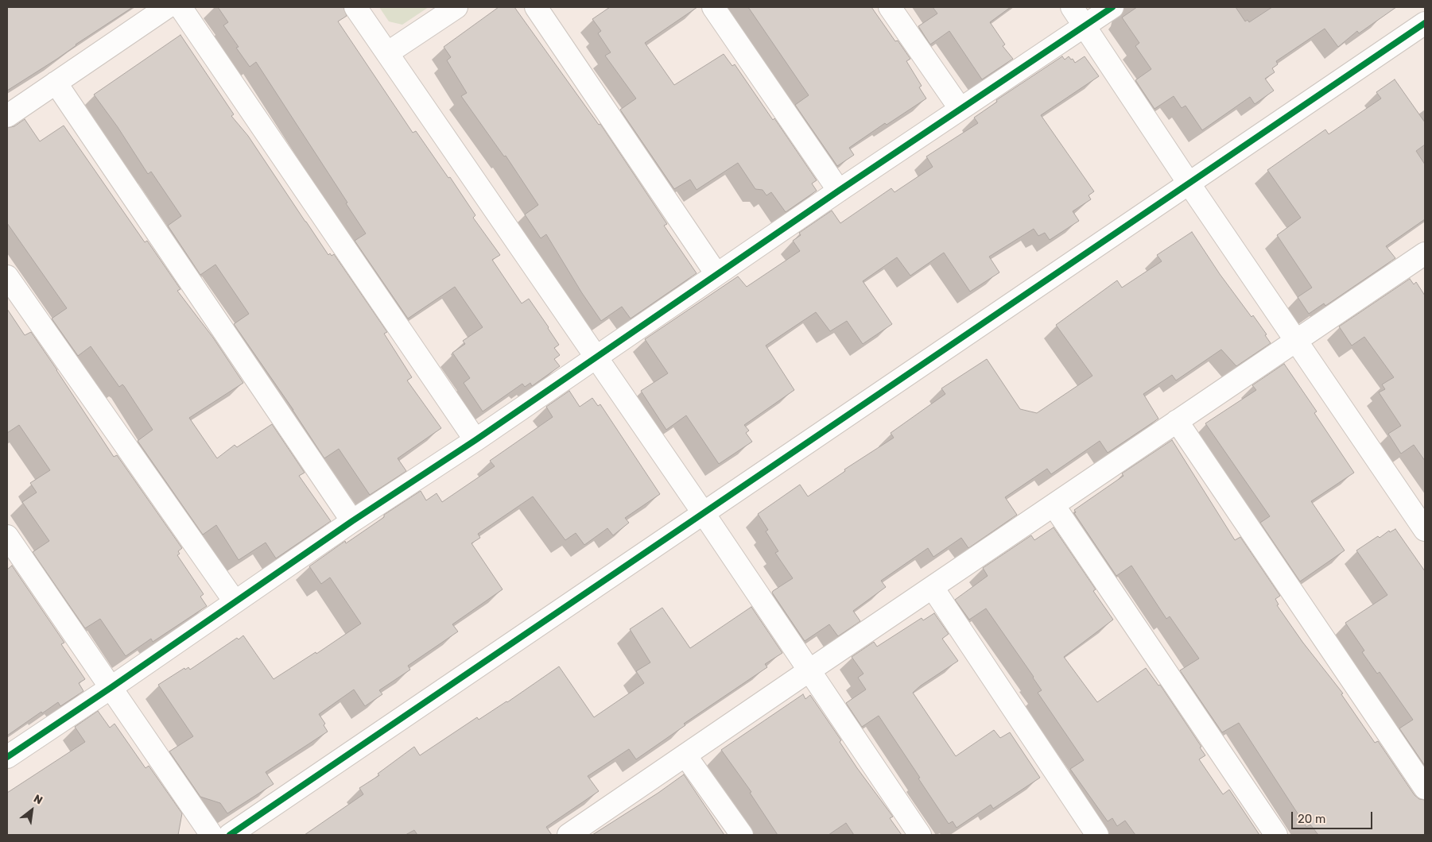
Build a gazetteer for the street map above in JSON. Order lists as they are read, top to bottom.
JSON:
{
  "scale_bar": "20 m",
  "north": "top right"
}
